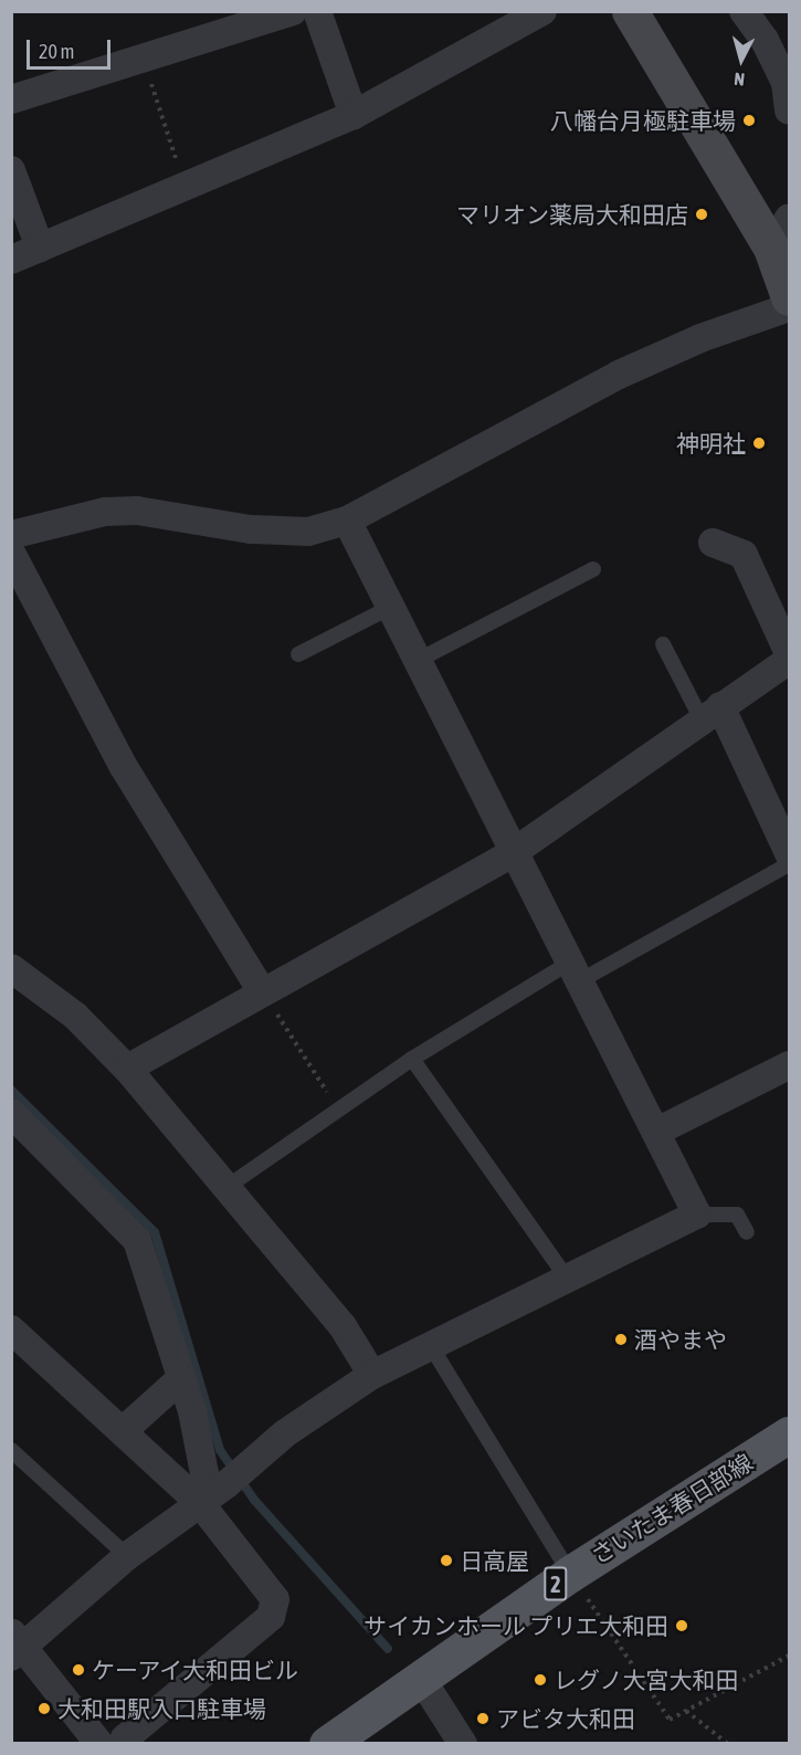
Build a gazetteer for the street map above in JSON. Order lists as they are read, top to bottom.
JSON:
{
  "streets": {
    "main road": ["さいたま春日部線", "2"]
  },
  "places": [
    "八幡台月極駐車場",
    "マリオン薬局大和田店",
    "神明社",
    "酒やまや",
    "日高屋",
    "サイカンホール プリエ大和田",
    "ケーアイ大和田ビル",
    "レグノ大宮大和田",
    "大和田駅入口駐車場",
    "アビタ大和田"
  ],
  "scale_bar": "20 m",
  "north": "bottom"
}
